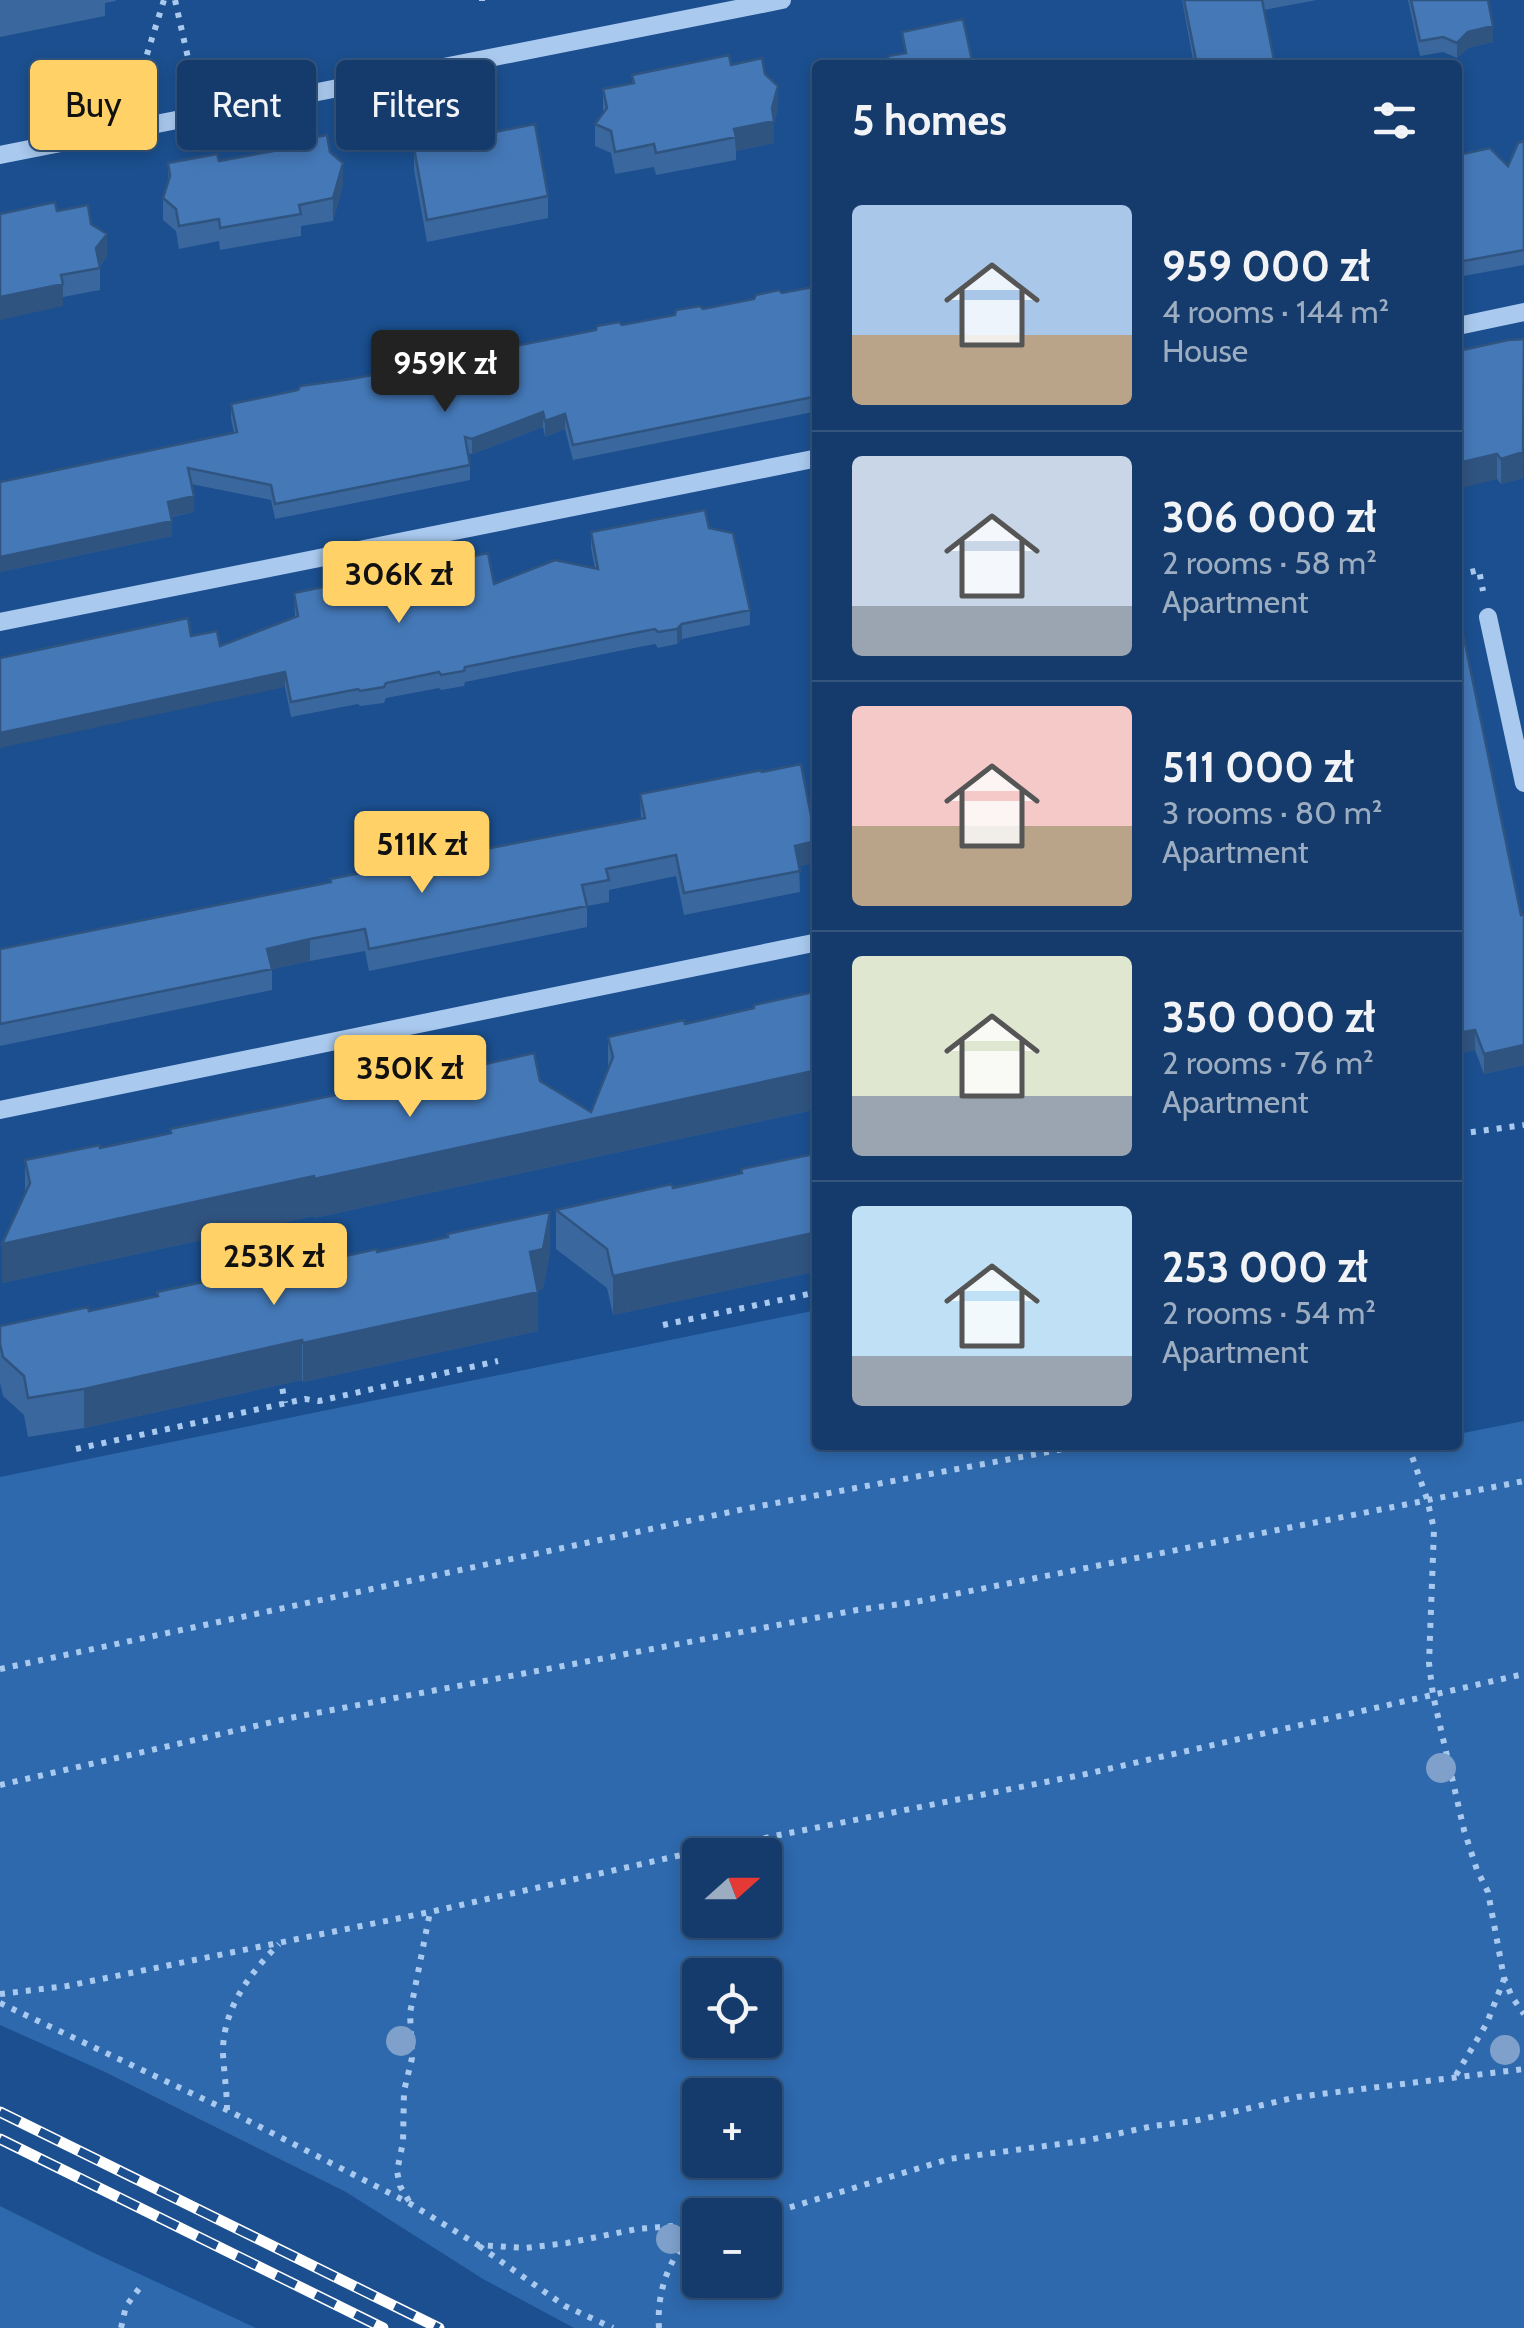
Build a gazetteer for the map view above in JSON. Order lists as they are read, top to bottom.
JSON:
{
  "north": "right",
  "page": {
    "chip": ["Buy", "Rent", "Filters"],
    "heading": "5 homes",
    "list": [
      {
        "name": "959 000 zł",
        "note": "4 rooms · 144 m² · House"
      },
      {
        "name": "306 000 zł",
        "note": "2 rooms · 58 m² · Apartment"
      },
      {
        "name": "511 000 zł",
        "note": "3 rooms · 80 m² · Apartment"
      },
      {
        "name": "350 000 zł",
        "note": "2 rooms · 76 m² · Apartment"
      },
      {
        "name": "253 000 zł",
        "note": "2 rooms · 54 m² · Apartment"
      }
    ],
    "price": [
      "959K zł",
      "306K zł",
      "511K zł",
      "350K zł",
      "253K zł"
    ],
    "map_buttons": ["+", "−"]
  }
}
